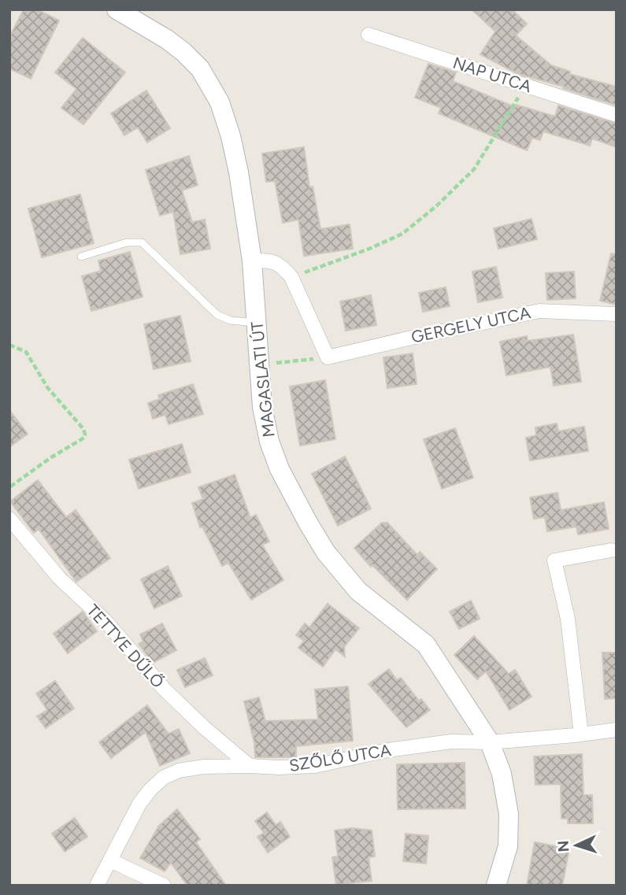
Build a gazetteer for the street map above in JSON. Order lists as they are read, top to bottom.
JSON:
{
  "streets": {
    "street": [
      "NAP UTCA",
      "GERGELY UTCA",
      "MAGASLATI ÚT",
      "TETTYE DŰLŐ",
      "SZŐLŐ UTCA"
    ]
  },
  "crossings": [
    ["MAGASLATI ÚT", "SZŐLŐ UTCA"],
    ["TETTYE DŰLŐ", "SZŐLŐ UTCA"]
  ],
  "north": "left"
}
